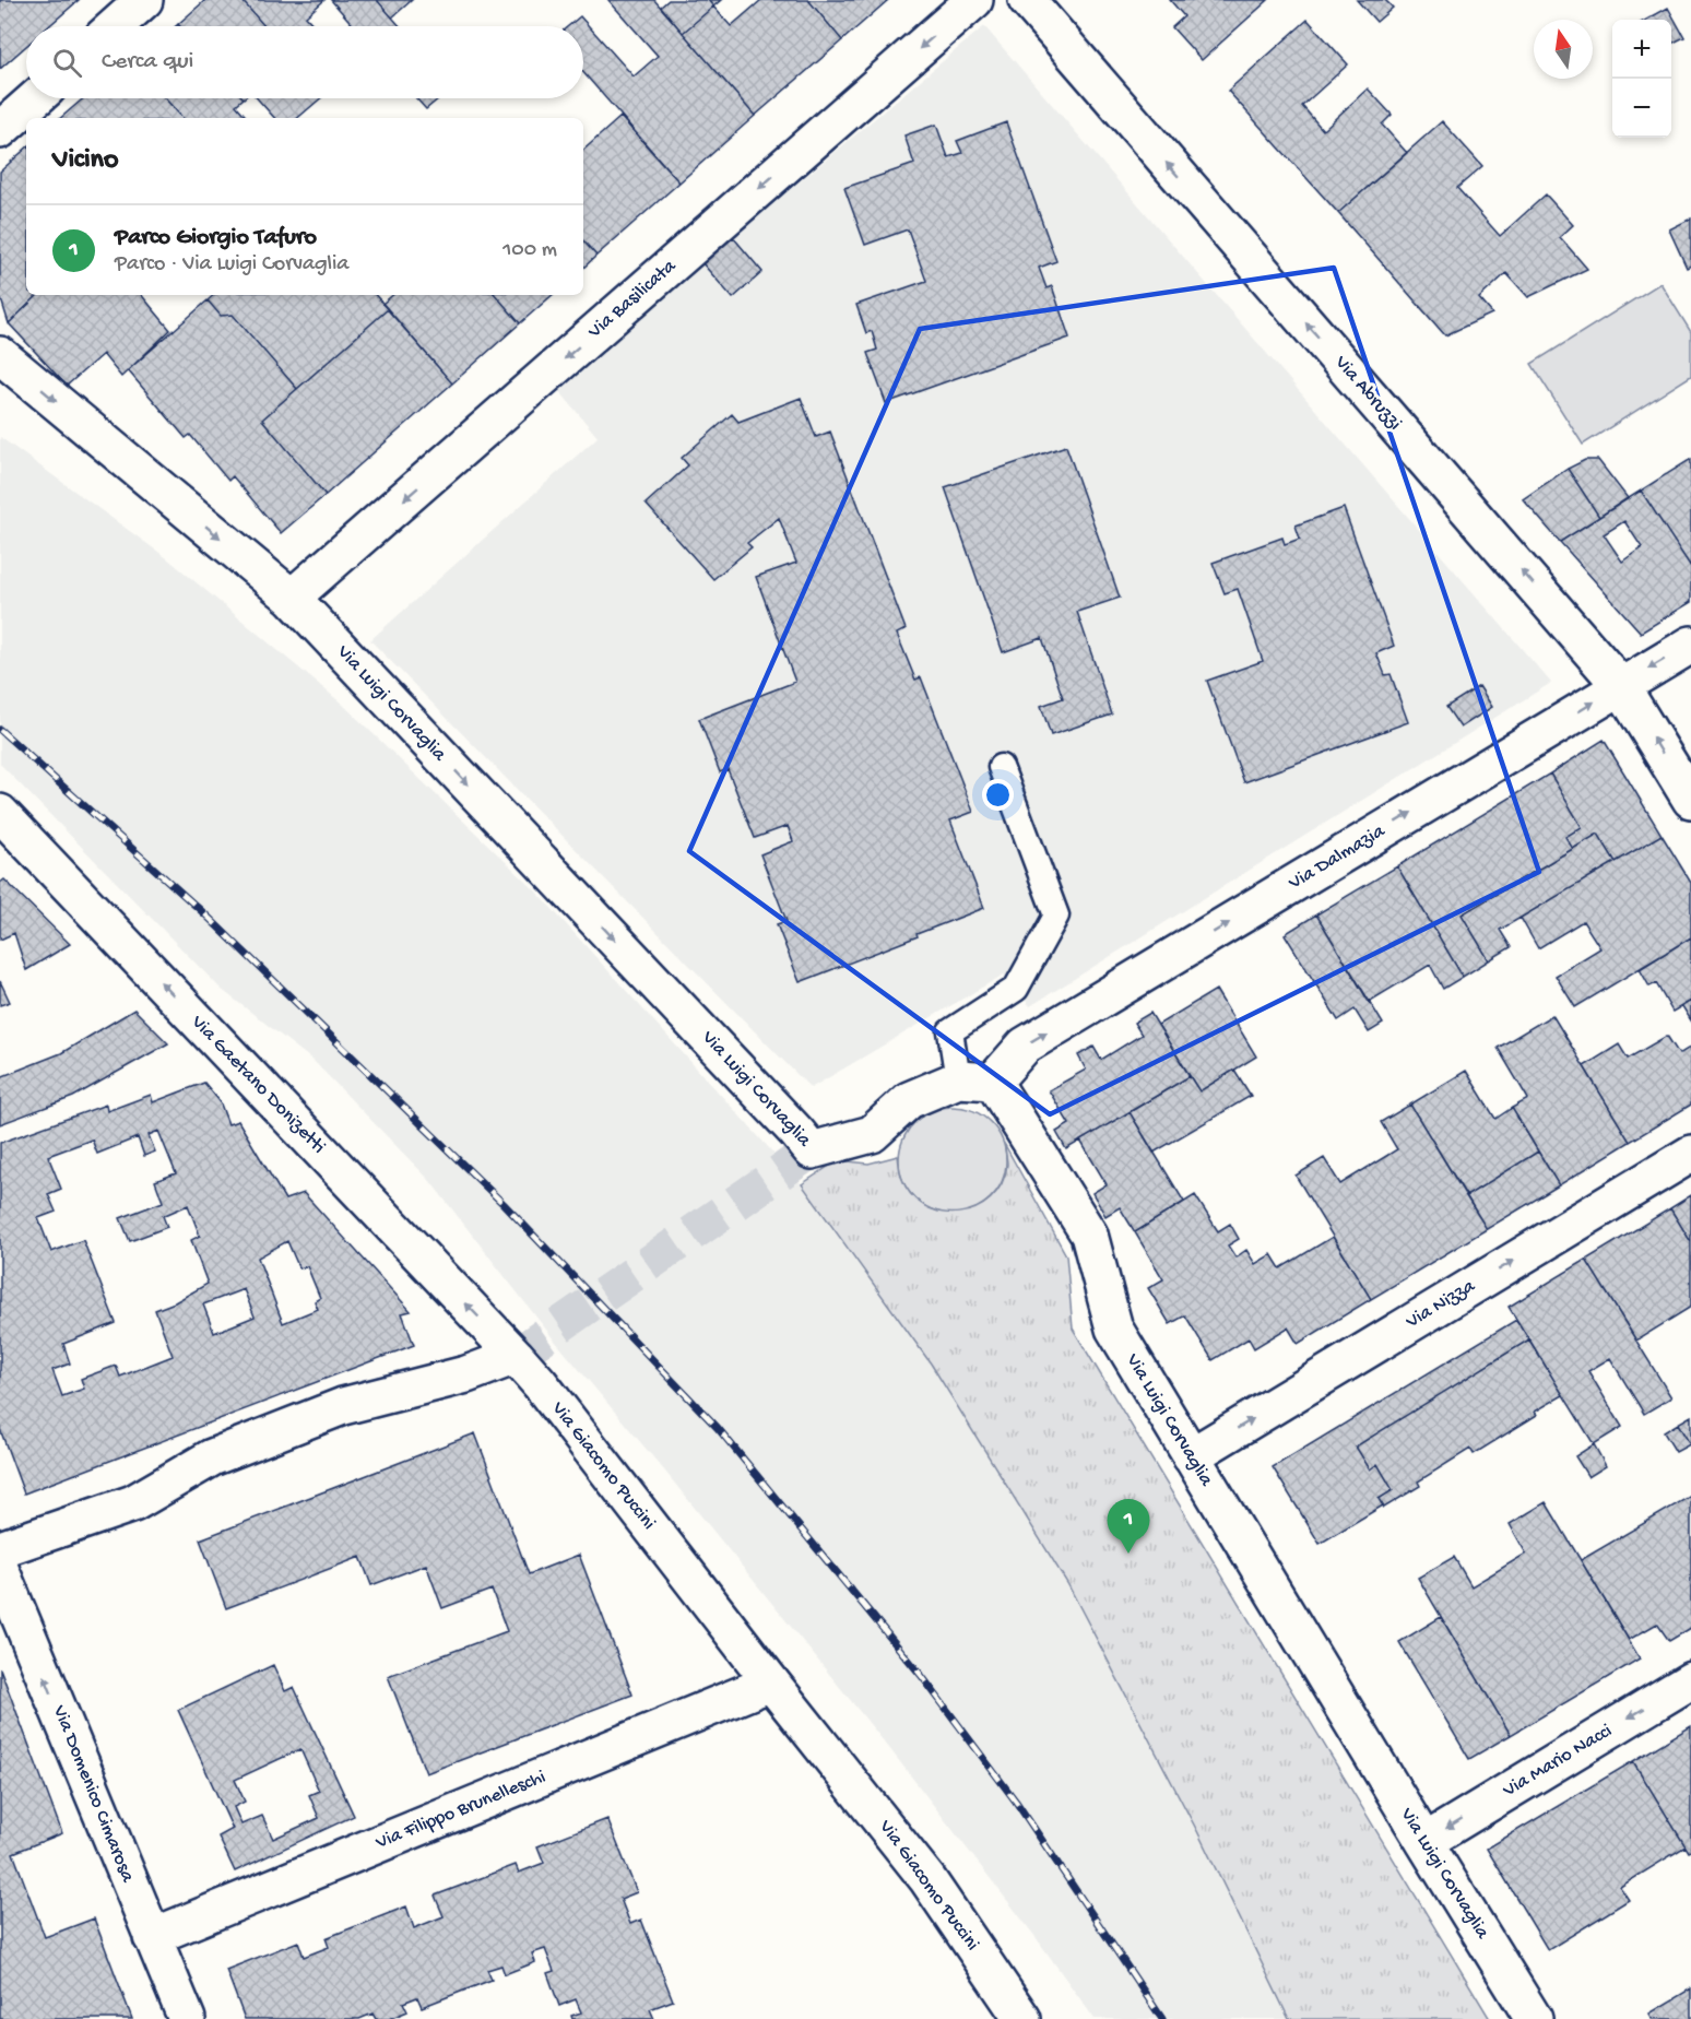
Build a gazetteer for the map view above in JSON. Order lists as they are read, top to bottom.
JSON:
{
  "streets": {
    "street": [
      "Via Basilicata",
      "Via Abruzzi",
      "Via Luigi Corvaglia",
      "Via Dalmazia",
      "Via Gaetano Donizetti",
      "Via Nizza",
      "Via Giacomo Puccini",
      "Via Mario Nacci",
      "Via Domenico Cimarosa",
      "Via Filippo Brunelleschi"
    ]
  },
  "crossings": [
    ["Via Basilicata", "Via Luigi Corvaglia"],
    ["Via Abruzzi", "Via Dalmazia"],
    ["Via Luigi Corvaglia", "Via Dalmazia"],
    ["Via Luigi Corvaglia", "Via Nizza"],
    ["Via Luigi Corvaglia", "Via Mario Nacci"],
    ["Via Gaetano Donizetti", "Via Giacomo Puccini"],
    ["Via Giacomo Puccini", "Via Filippo Brunelleschi"],
    ["Via Domenico Cimarosa", "Via Filippo Brunelleschi"]
  ],
  "one_way": [
    "Via Basilicata",
    "Via Abruzzi",
    "Via Luigi Corvaglia",
    "Via Dalmazia",
    "Via Gaetano Donizetti",
    "Via Nizza",
    "Via Mario Nacci",
    "Via Domenico Cimarosa"
  ],
  "north": "top",
  "page": {
    "map_buttons": ["+", "−"],
    "search": "Cerca qui",
    "heading": "Vicino",
    "list": [
      {
        "mark": "1",
        "name": "Parco Giorgio Tafuro",
        "note": "Parco · Via Luigi Corvaglia",
        "value": "100 m"
      }
    ],
    "pins": "1"
  }
}
